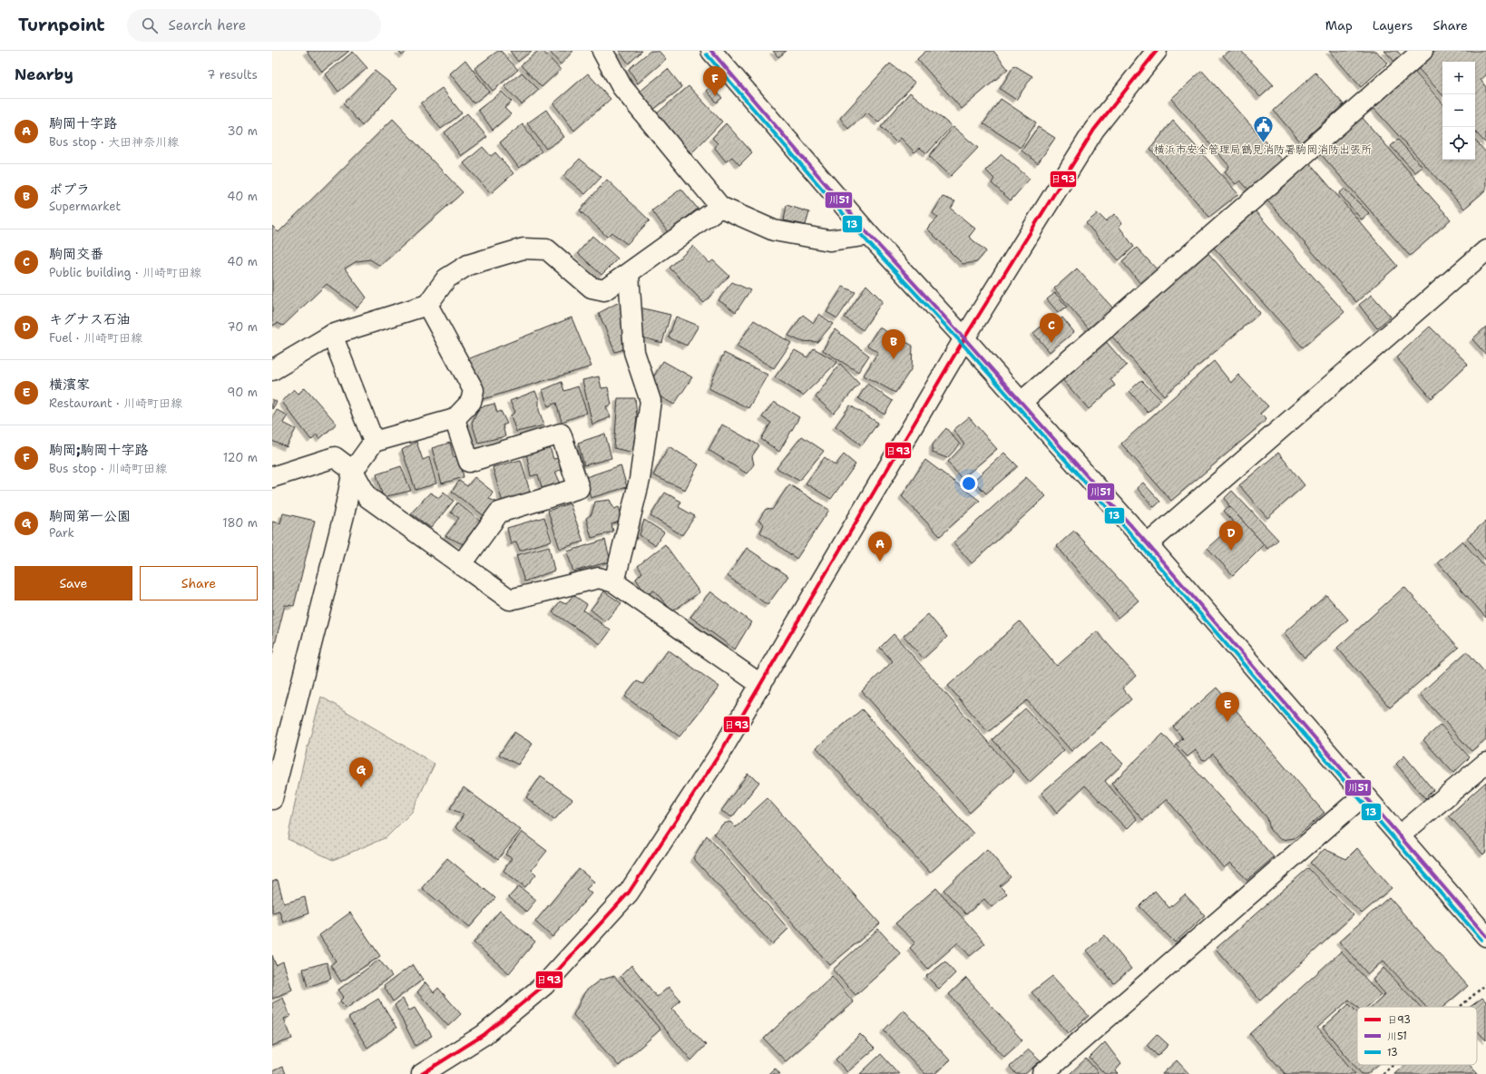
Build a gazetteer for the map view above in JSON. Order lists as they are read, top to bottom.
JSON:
{
  "places": {
    "public building": ["横浜市安全管理局鶴見消防署駒岡消防出張所"]
  },
  "lines": ["transit line 日93", "transit line 川51", "transit line 13"],
  "legend": ["日93", "川51", "13"],
  "page": {
    "header": "Turnpoint",
    "search": "Search here",
    "nav": ["Map", "Layers", "Share"],
    "heading": ["Nearby", "7 results"],
    "map_buttons": ["+", "−"],
    "pins": [
      "F",
      "C",
      "B",
      "D",
      "A",
      "E",
      "G"
    ],
    "list": [
      {
        "mark": "A",
        "name": "駒岡十字路",
        "note": "Bus stop · 大田神奈川線",
        "value": "30 m"
      },
      {
        "mark": "B",
        "name": "ポプラ",
        "note": "Supermarket",
        "value": "40 m"
      },
      {
        "mark": "C",
        "name": "駒岡交番",
        "note": "Public building · 川崎町田線",
        "value": "40 m"
      },
      {
        "mark": "D",
        "name": "キグナス石油",
        "note": "Fuel · 川崎町田線",
        "value": "70 m"
      },
      {
        "mark": "E",
        "name": "横濱家",
        "note": "Restaurant · 川崎町田線",
        "value": "90 m"
      },
      {
        "mark": "F",
        "name": "駒岡;駒岡十字路",
        "note": "Bus stop · 川崎町田線",
        "value": "120 m"
      },
      {
        "mark": "G",
        "name": "駒岡第一公園",
        "note": "Park",
        "value": "180 m"
      }
    ],
    "buttons": ["Save", "Share"]
  }
}
